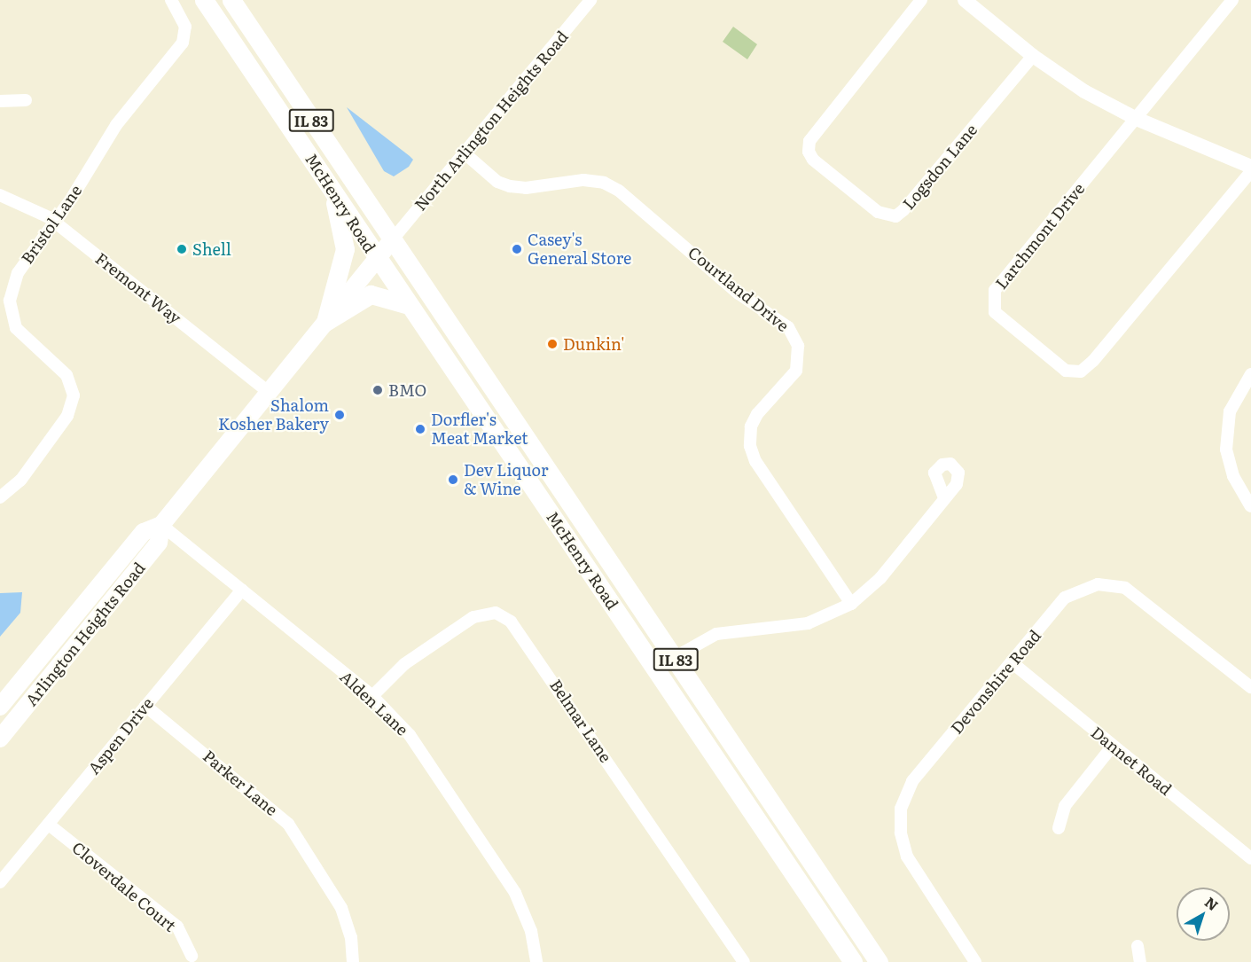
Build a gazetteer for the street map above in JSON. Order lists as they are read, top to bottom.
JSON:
{
  "streets": {
    "main road": ["IL 83", "McHenry Road", "Arlington Heights Road"],
    "street": [
      "North Arlington Heights Road",
      "Logsdon Lane",
      "Bristol Lane",
      "Larchmont Drive",
      "Fremont Way",
      "Courtland Drive",
      "Devonshire Road",
      "Alden Lane",
      "Belmar Lane",
      "Aspen Drive",
      "Dannet Road",
      "Parker Lane",
      "Cloverdale Court"
    ]
  },
  "crossings": [
    ["North Arlington Heights Road", "McHenry Road"],
    ["North Arlington Heights Road", "Courtland Drive"],
    ["North Arlington Heights Road", "Arlington Heights Road"],
    ["McHenry Road", "Arlington Heights Road"],
    ["Bristol Lane", "Fremont Way"],
    ["Fremont Way", "Arlington Heights Road"],
    ["Arlington Heights Road", "Alden Lane"],
    ["Devonshire Road", "Dannet Road"],
    ["Alden Lane", "Belmar Lane"],
    ["Alden Lane", "Aspen Drive"],
    ["Aspen Drive", "Parker Lane"],
    ["Aspen Drive", "Cloverdale Court"]
  ],
  "places": [
    "Shell",
    "Casey's General Store",
    "Dunkin'",
    "BMO",
    "Shalom Kosher Bakery",
    "Dorfler's Meat Market",
    "Dev Liquor & Wine"
  ],
  "north": "top right"
}
